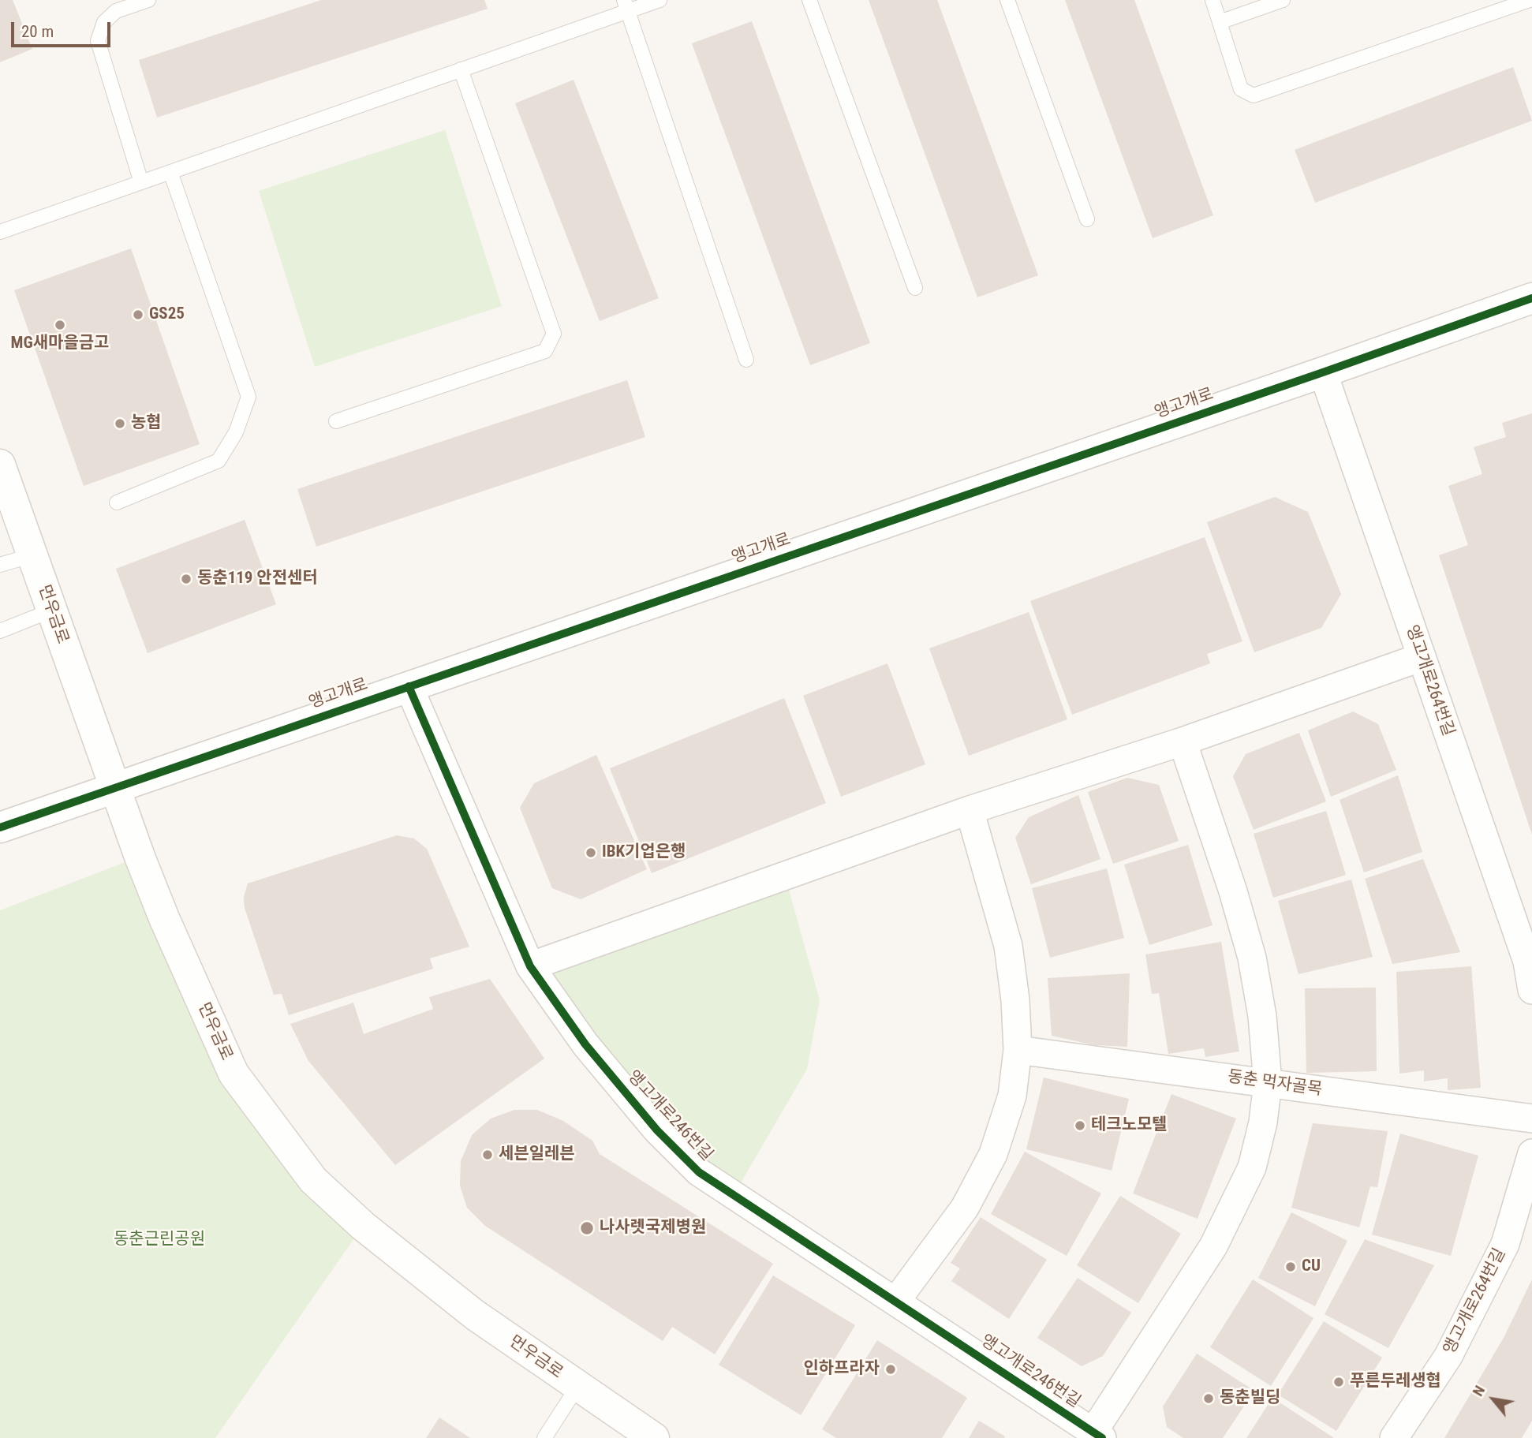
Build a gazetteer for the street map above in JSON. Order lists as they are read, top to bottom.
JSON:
{
  "streets": {
    "street": [
      "앵고개로",
      "먼우금로",
      "앵고개로264번길",
      "동춘 먹자골목",
      "앵고개로246번길"
    ]
  },
  "crossings": [
    ["앵고개로", "먼우금로"],
    ["앵고개로", "앵고개로264번길"],
    ["앵고개로", "앵고개로246번길"]
  ],
  "parks": ["동춘근린공원"],
  "places": [
    "GS25",
    "MG새마을금고",
    "농협",
    "동춘119 안전센터",
    "IBK기업은행",
    "테크노모텔",
    "세븐일레븐",
    "나사렛국제병원",
    "CU",
    "인하프라자",
    "푸른두레생협",
    "동춘빌딩"
  ],
  "scale_bar": "20 m",
  "north": "top left"
}
